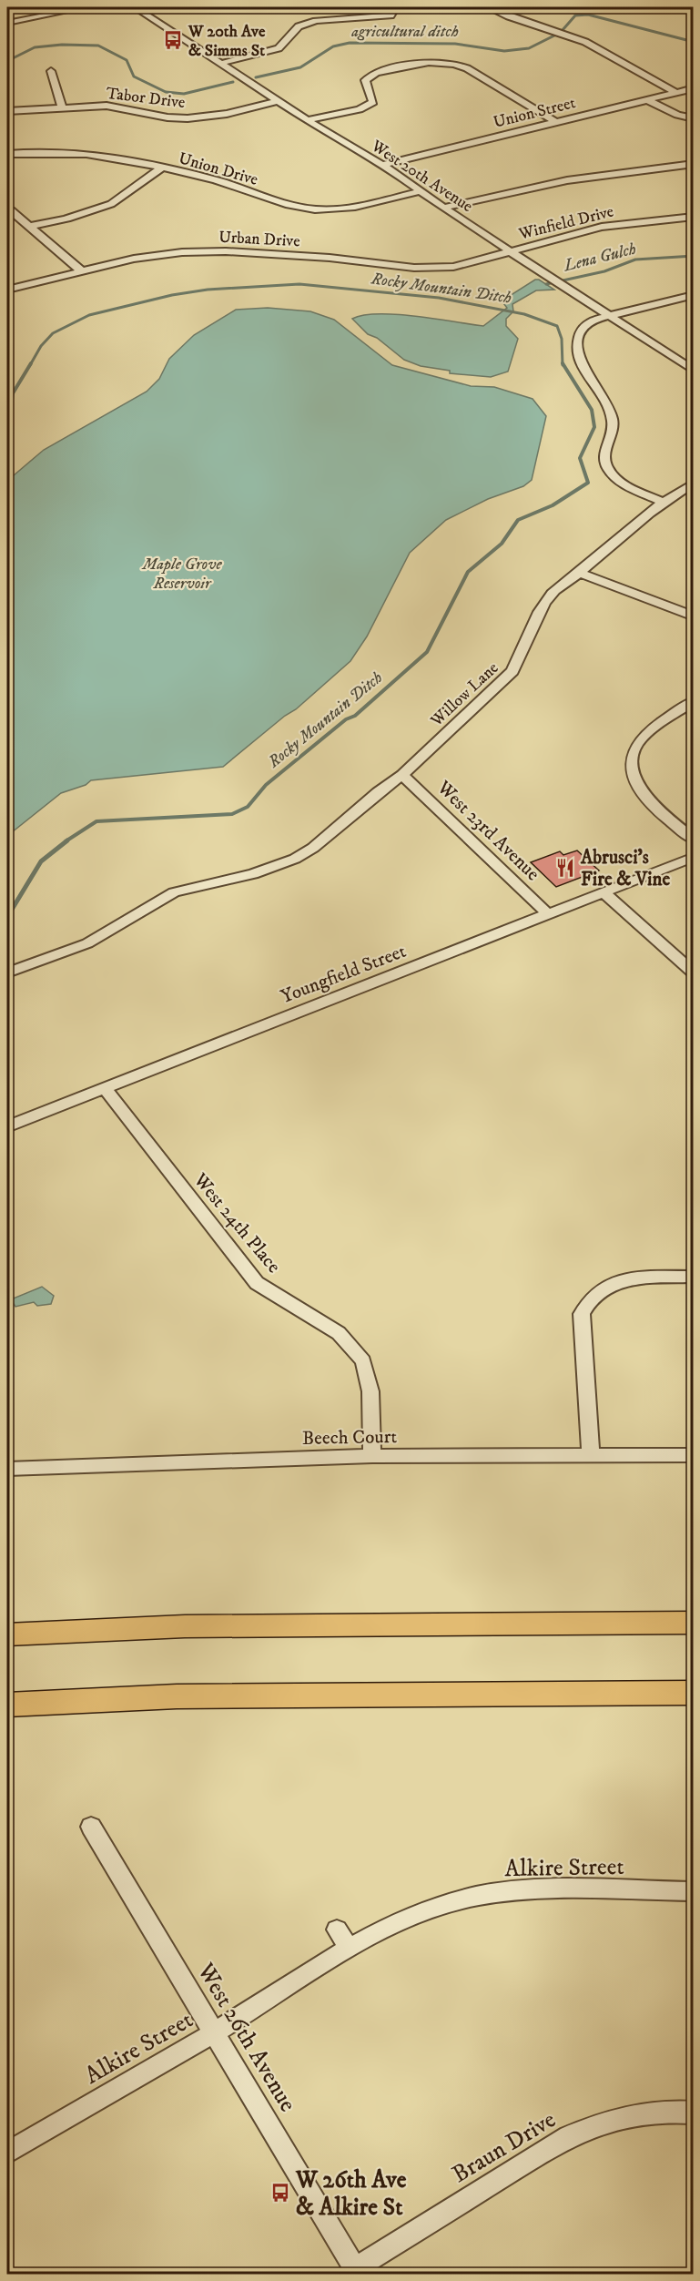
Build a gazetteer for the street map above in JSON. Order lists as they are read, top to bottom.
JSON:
{
  "streets": {
    "street": [
      "Tabor Drive",
      "Union Street",
      "Union Drive",
      "West 20th Avenue",
      "Winfield Drive",
      "Urban Drive",
      "Willow Lane",
      "West 23rd Avenue",
      "Youngfield Street",
      "West 24th Place",
      "Beech Court",
      "Alkire Street",
      "West 26th Avenue",
      "Braun Drive"
    ]
  },
  "crossings": [
    ["Tabor Drive", "West 20th Avenue"],
    ["Union Street", "West 20th Avenue"],
    ["Union Drive", "West 20th Avenue"],
    ["West 20th Avenue", "Winfield Drive"],
    ["West 20th Avenue", "Urban Drive"],
    ["Winfield Drive", "Urban Drive"],
    ["Willow Lane", "West 23rd Avenue"],
    ["West 23rd Avenue", "Youngfield Street"],
    ["Youngfield Street", "West 24th Place"],
    ["West 24th Place", "Beech Court"],
    ["Alkire Street", "West 26th Avenue"],
    ["West 26th Avenue", "Braun Drive"]
  ],
  "water": [
    "agricultural ditch",
    "Lena Gulch",
    "Rocky Mountain Ditch",
    "Maple Grove Reservoir"
  ],
  "places": {
    "bus stop": ["W 20th Ave & Simms St", "W 26th Ave & Alkire St"],
    "restaurant": ["Abrusci's Fire & Vine"]
  }
}
